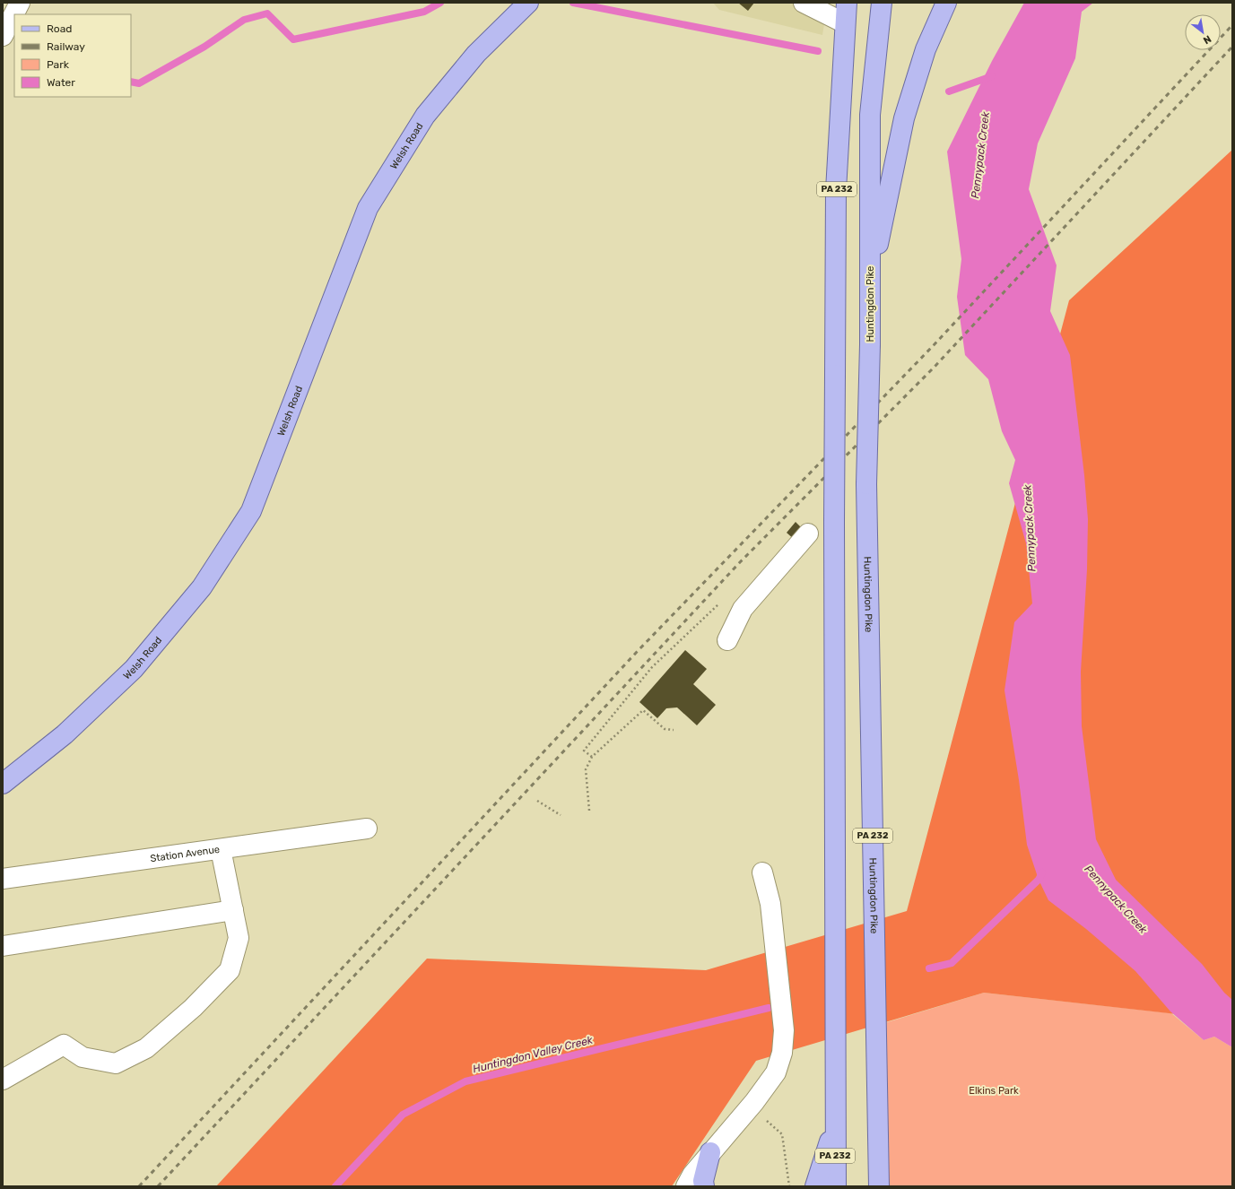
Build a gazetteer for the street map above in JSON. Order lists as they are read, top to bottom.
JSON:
{
  "streets": {
    "main road": ["Welsh Road", "PA 232", "Huntingdon Pike"],
    "street": ["Station Avenue"]
  },
  "water": ["Pennypack Creek", "Huntingdon Valley Creek"],
  "parks": ["Elkins Park"],
  "legend": [
    "Road",
    "Railway",
    "Park",
    "Water"
  ],
  "north": "bottom right"
}
